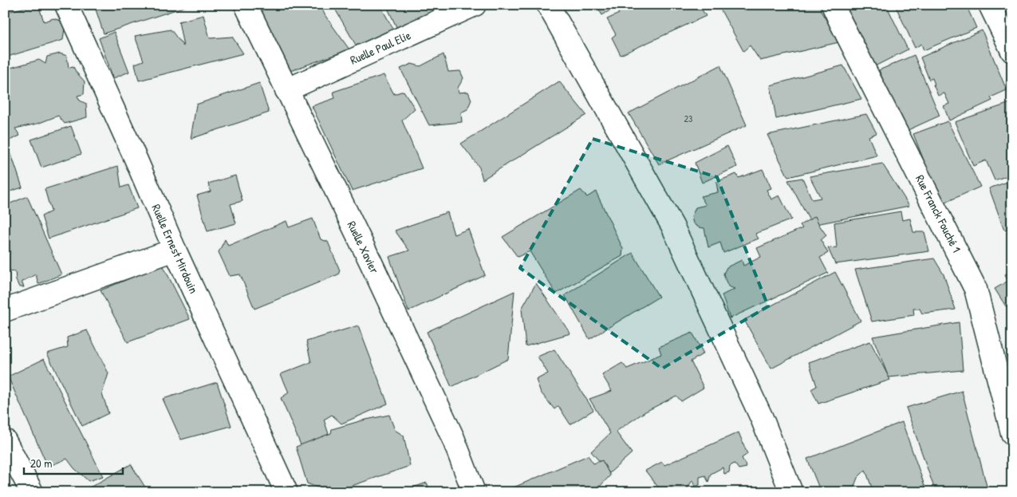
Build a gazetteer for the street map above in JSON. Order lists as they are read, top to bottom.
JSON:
{
  "streets": {
    "street": [
      "Ruelle Paul Elie",
      "Rue Franck Fouché 1",
      "Ruelle Xavier",
      "Ruelle Ernest Mirdouin"
    ]
  },
  "crossings": [
    ["Ruelle Paul Elie", "Ruelle Xavier"]
  ],
  "house_numbers": ["23"],
  "scale_bar": "20 m"
}
